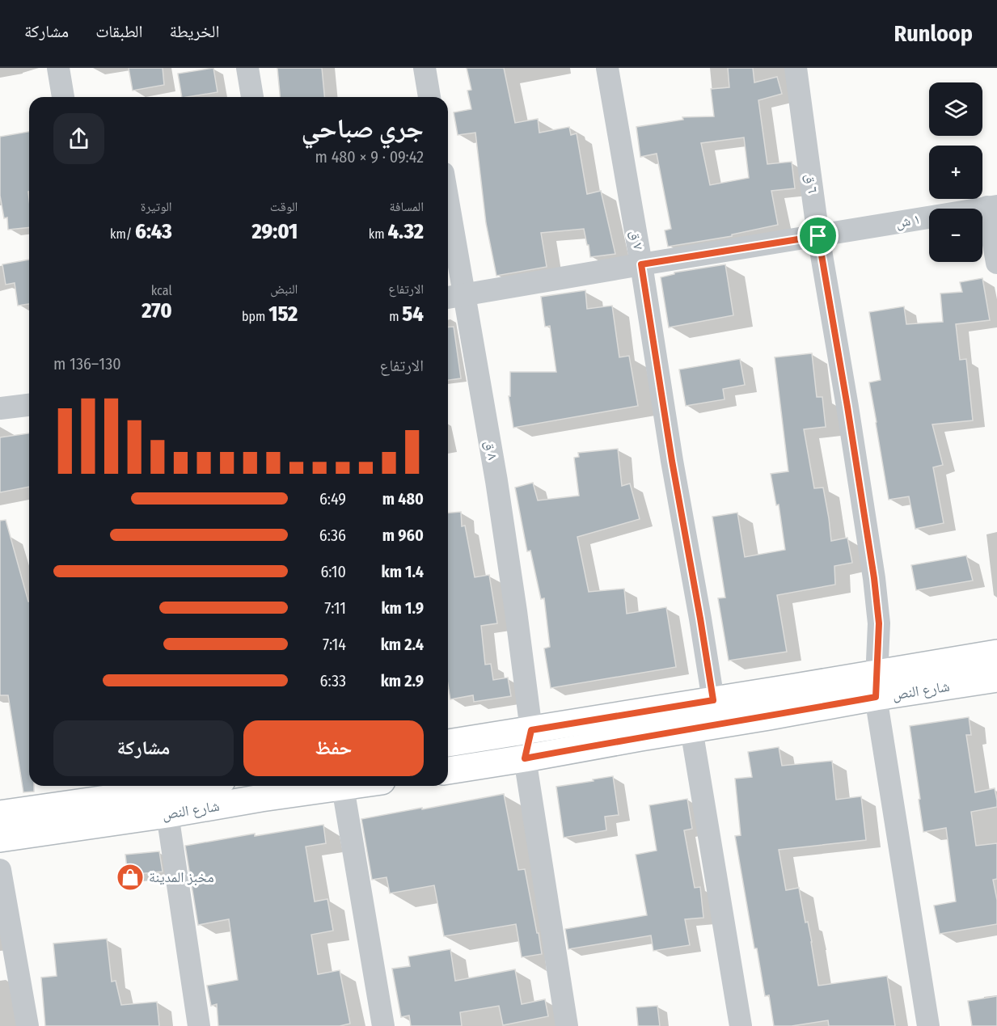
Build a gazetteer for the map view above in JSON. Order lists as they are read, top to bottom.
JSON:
{
  "streets": {
    "main road": ["شارع النص"],
    "street": [
      "٦ ق",
      "١ ش",
      "٧ ق",
      "٨ ق"
    ]
  },
  "crossings": [
    ["٦ ق", "١ ش"],
    ["٦ ق", "شارع النص"],
    ["١ ش", "٧ ق"],
    ["١ ش", "٨ ق"],
    ["٧ ق", "شارع النص"],
    ["٨ ق", "شارع النص"]
  ],
  "places": {
    "shop": ["مخبز المدينة"]
  },
  "page": {
    "header": "Runloop",
    "nav": ["الخريطة", "الطبقات", "مشاركة"],
    "map_buttons": ["+", "−"],
    "heading": ["جري صباحي", "09:42 · 9 × 480 m"],
    "stats": [
      ["المسافة", "4.32 km"],
      ["الوقت", "29:01"],
      ["الوتيرة", "6:43 /km"],
      ["الارتفاع", "54 m"],
      ["النبض", "152 bpm"],
      ["kcal", "270"]
    ],
    "chart": ["الارتفاع", "130–136 m"],
    "list": [
      {
        "name": "480 m",
        "note": "6:49"
      },
      {
        "name": "960 m",
        "note": "6:36"
      },
      {
        "name": "1.4 km",
        "note": "6:10"
      },
      {
        "name": "1.9 km",
        "note": "7:11"
      },
      {
        "name": "2.4 km",
        "note": "7:14"
      },
      {
        "name": "2.9 km",
        "note": "6:33"
      }
    ],
    "buttons": ["حفظ", "مشاركة"]
  }
}
